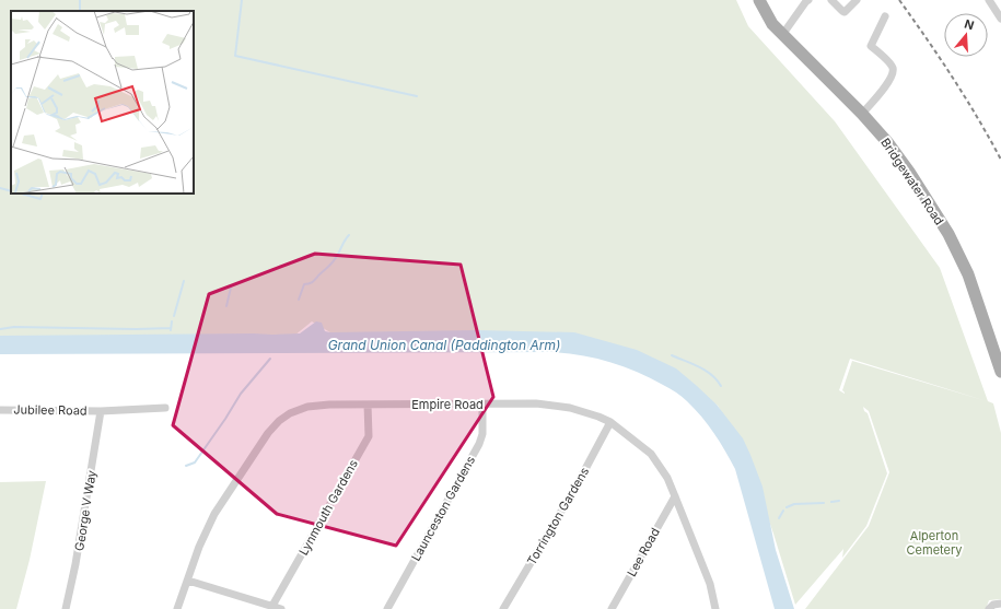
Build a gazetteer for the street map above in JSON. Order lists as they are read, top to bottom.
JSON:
{
  "streets": {
    "main road": ["Bridgewater Road"],
    "street": [
      "Empire Road",
      "Jubilee Road",
      "Lynmouth Gardens",
      "Launceston Gardens",
      "George V Way",
      "Torrington Gardens",
      "Lee Road"
    ]
  },
  "crossings": [
    ["Empire Road", "Lynmouth Gardens"],
    ["Empire Road", "Launceston Gardens"],
    ["Empire Road", "Torrington Gardens"],
    ["Empire Road", "Lee Road"],
    ["Jubilee Road", "George V Way"]
  ],
  "water": ["Grand Union Canal (Paddington Arm)"],
  "parks": ["Alperton Cemetery"],
  "north": "top"
}
